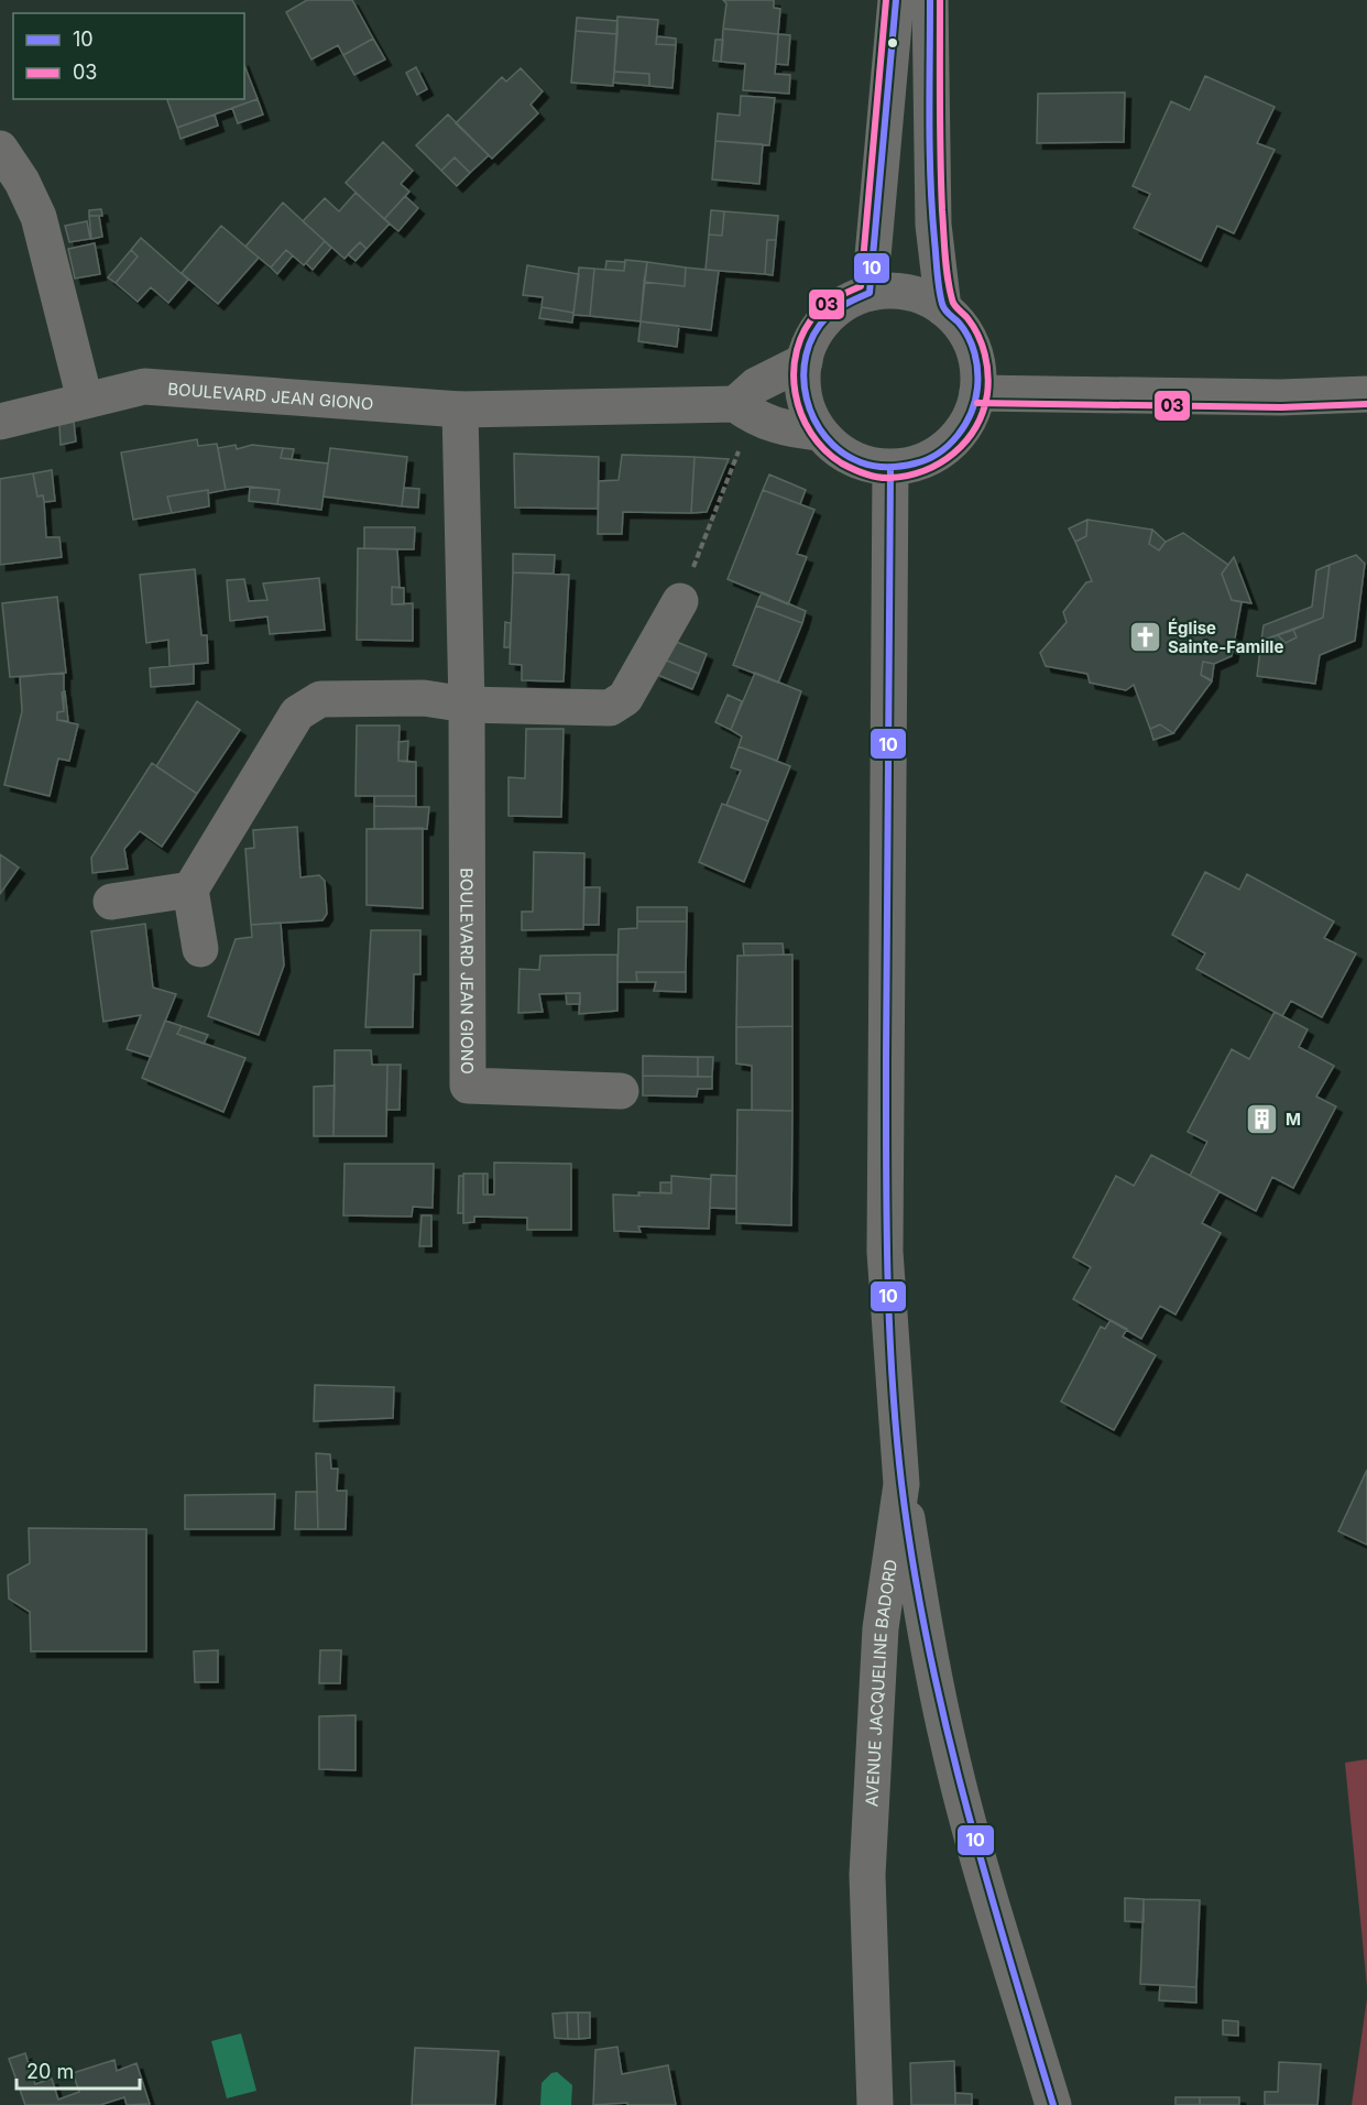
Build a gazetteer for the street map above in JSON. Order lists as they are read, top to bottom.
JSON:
{
  "streets": {
    "street": ["BOULEVARD JEAN GIONO", "AVENUE JACQUELINE BADORD"]
  },
  "places": {
    "church": ["Église Sainte-Famille"],
    "building": ["M"]
  },
  "lines": ["transit line 10", "transit line 03"],
  "legend": ["10", "03"],
  "scale_bar": "20 m"
}
